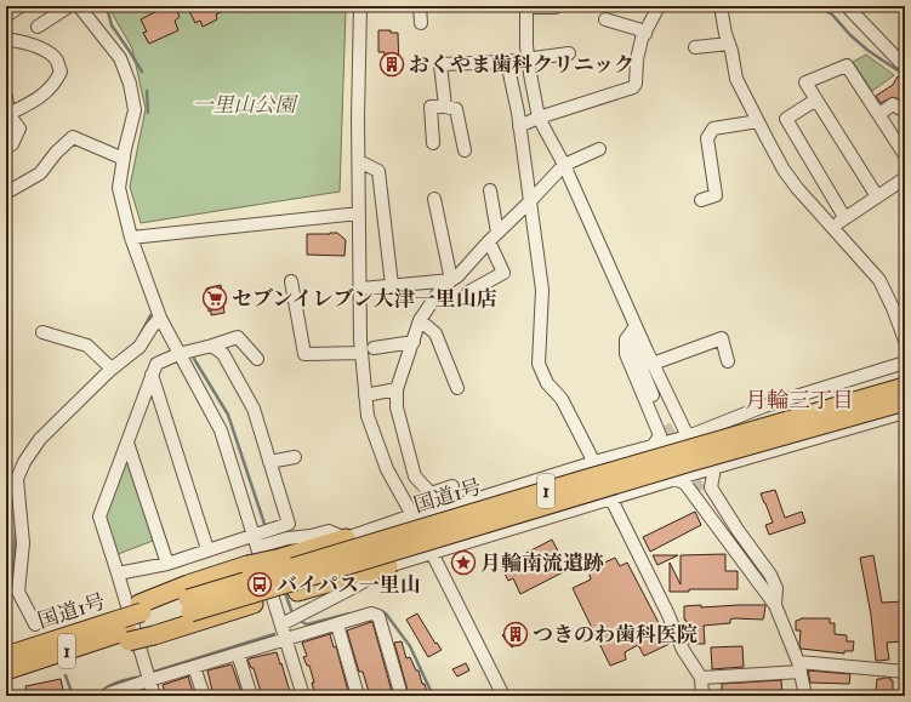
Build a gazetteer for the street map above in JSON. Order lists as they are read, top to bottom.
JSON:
{
  "streets": {
    "highway": ["1", "国道1号"]
  },
  "crossings": [
    ["1", "国道1号"]
  ],
  "districts": ["月輪三丁目"],
  "parks": ["一里山公園"],
  "places": {
    "building": ["おくやま歯科クリニック", "つきのわ歯科医院"],
    "supermarket": ["セブンイレブン大津一里山店"],
    "place": ["月輪南流遺跡"],
    "bus stop": ["バイパス一里山"]
  }
}
